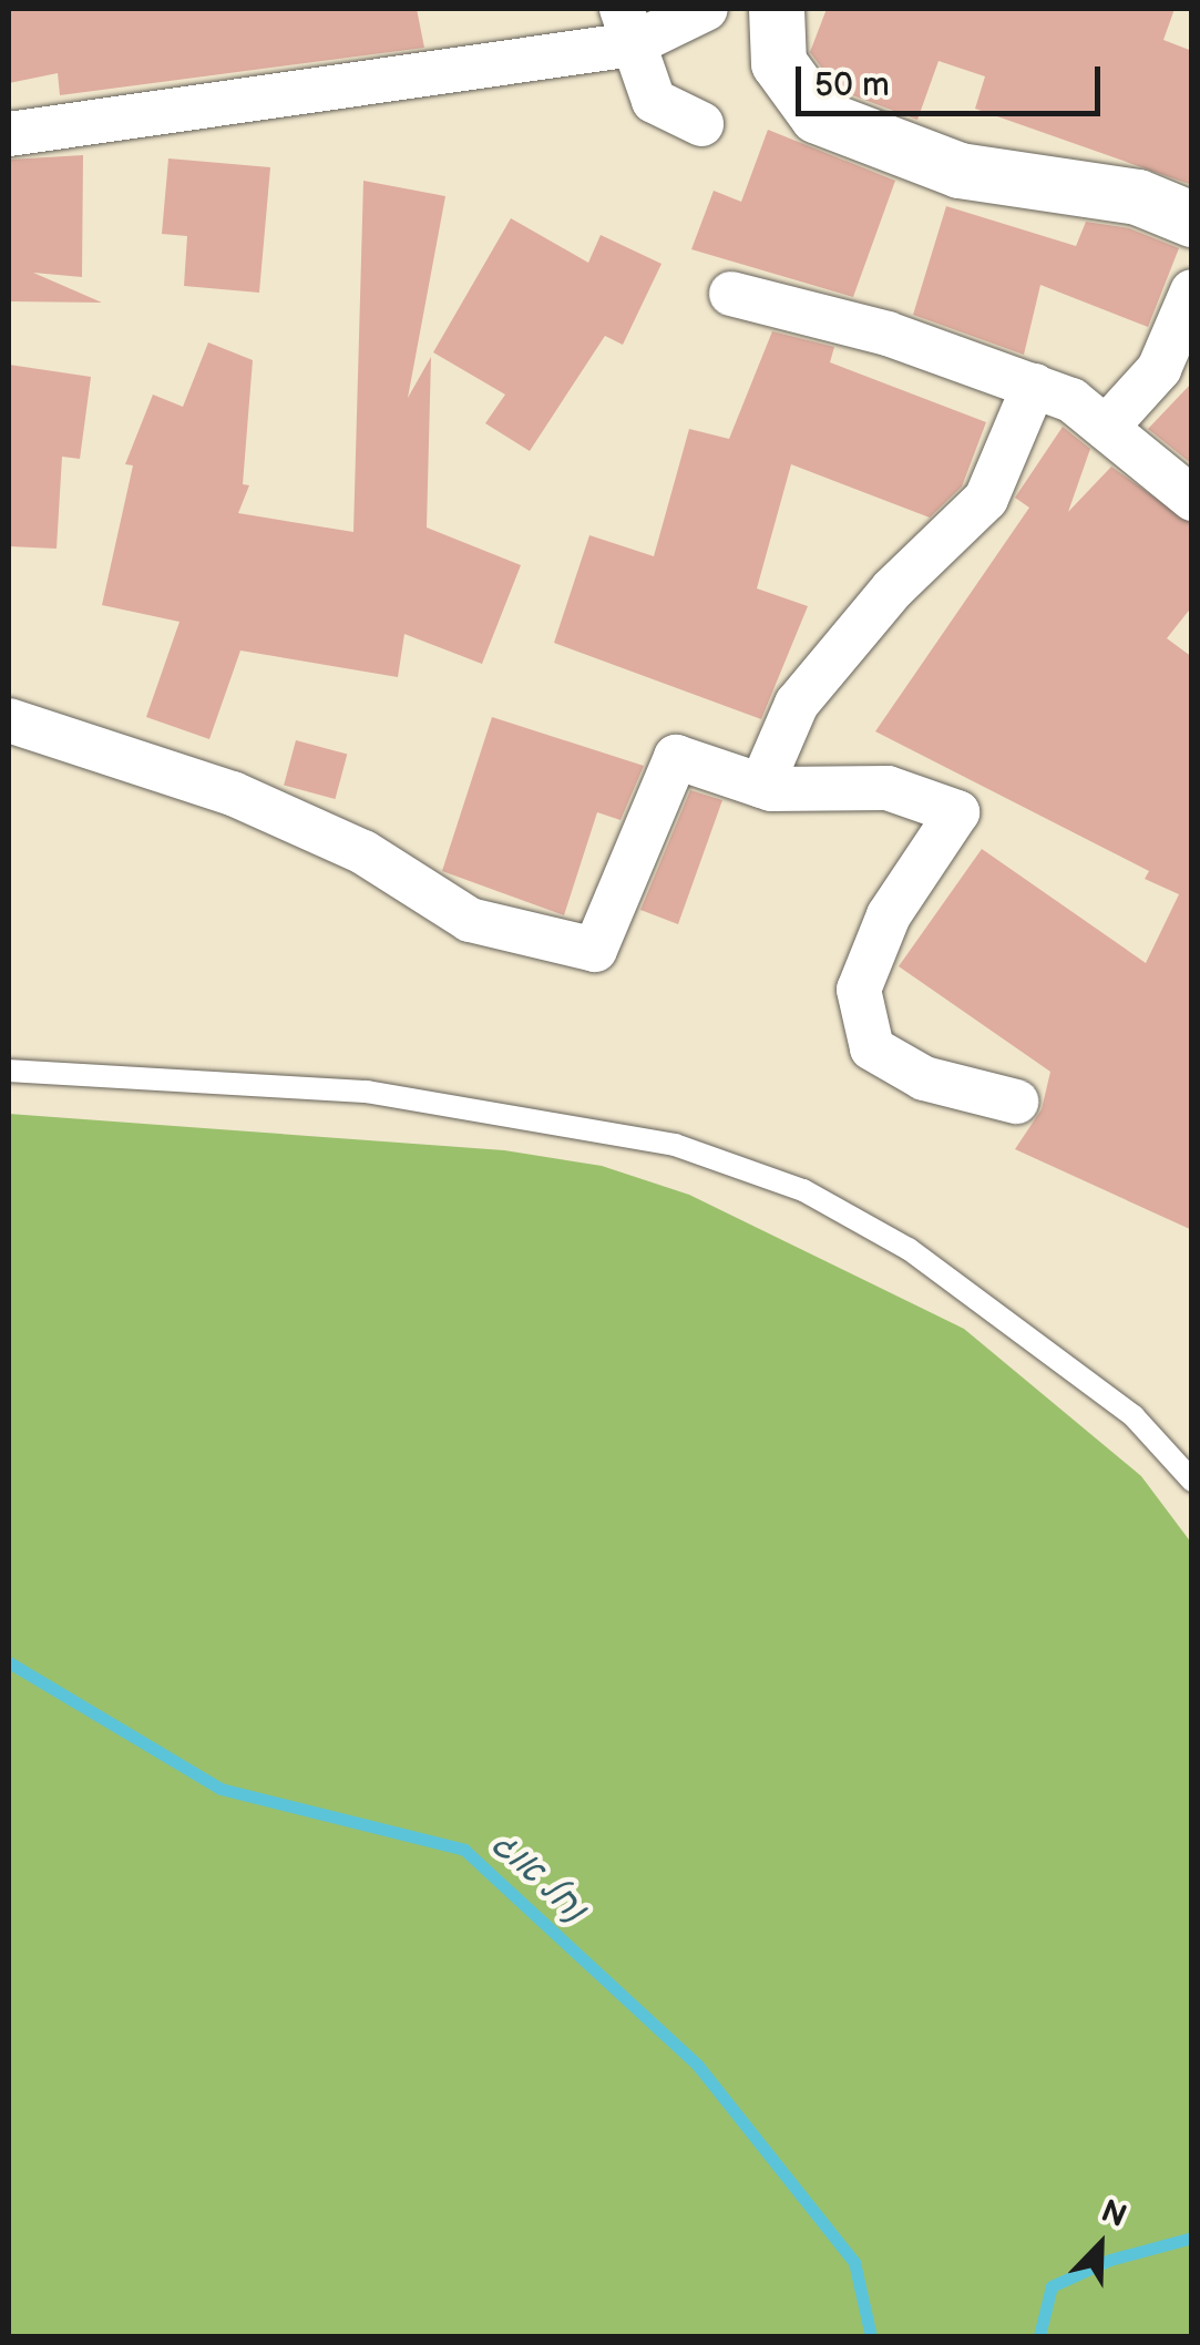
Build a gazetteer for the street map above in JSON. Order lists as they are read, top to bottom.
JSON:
{
  "water": ["נחל אוג"],
  "scale_bar": "50 m",
  "north": "top right"
}
